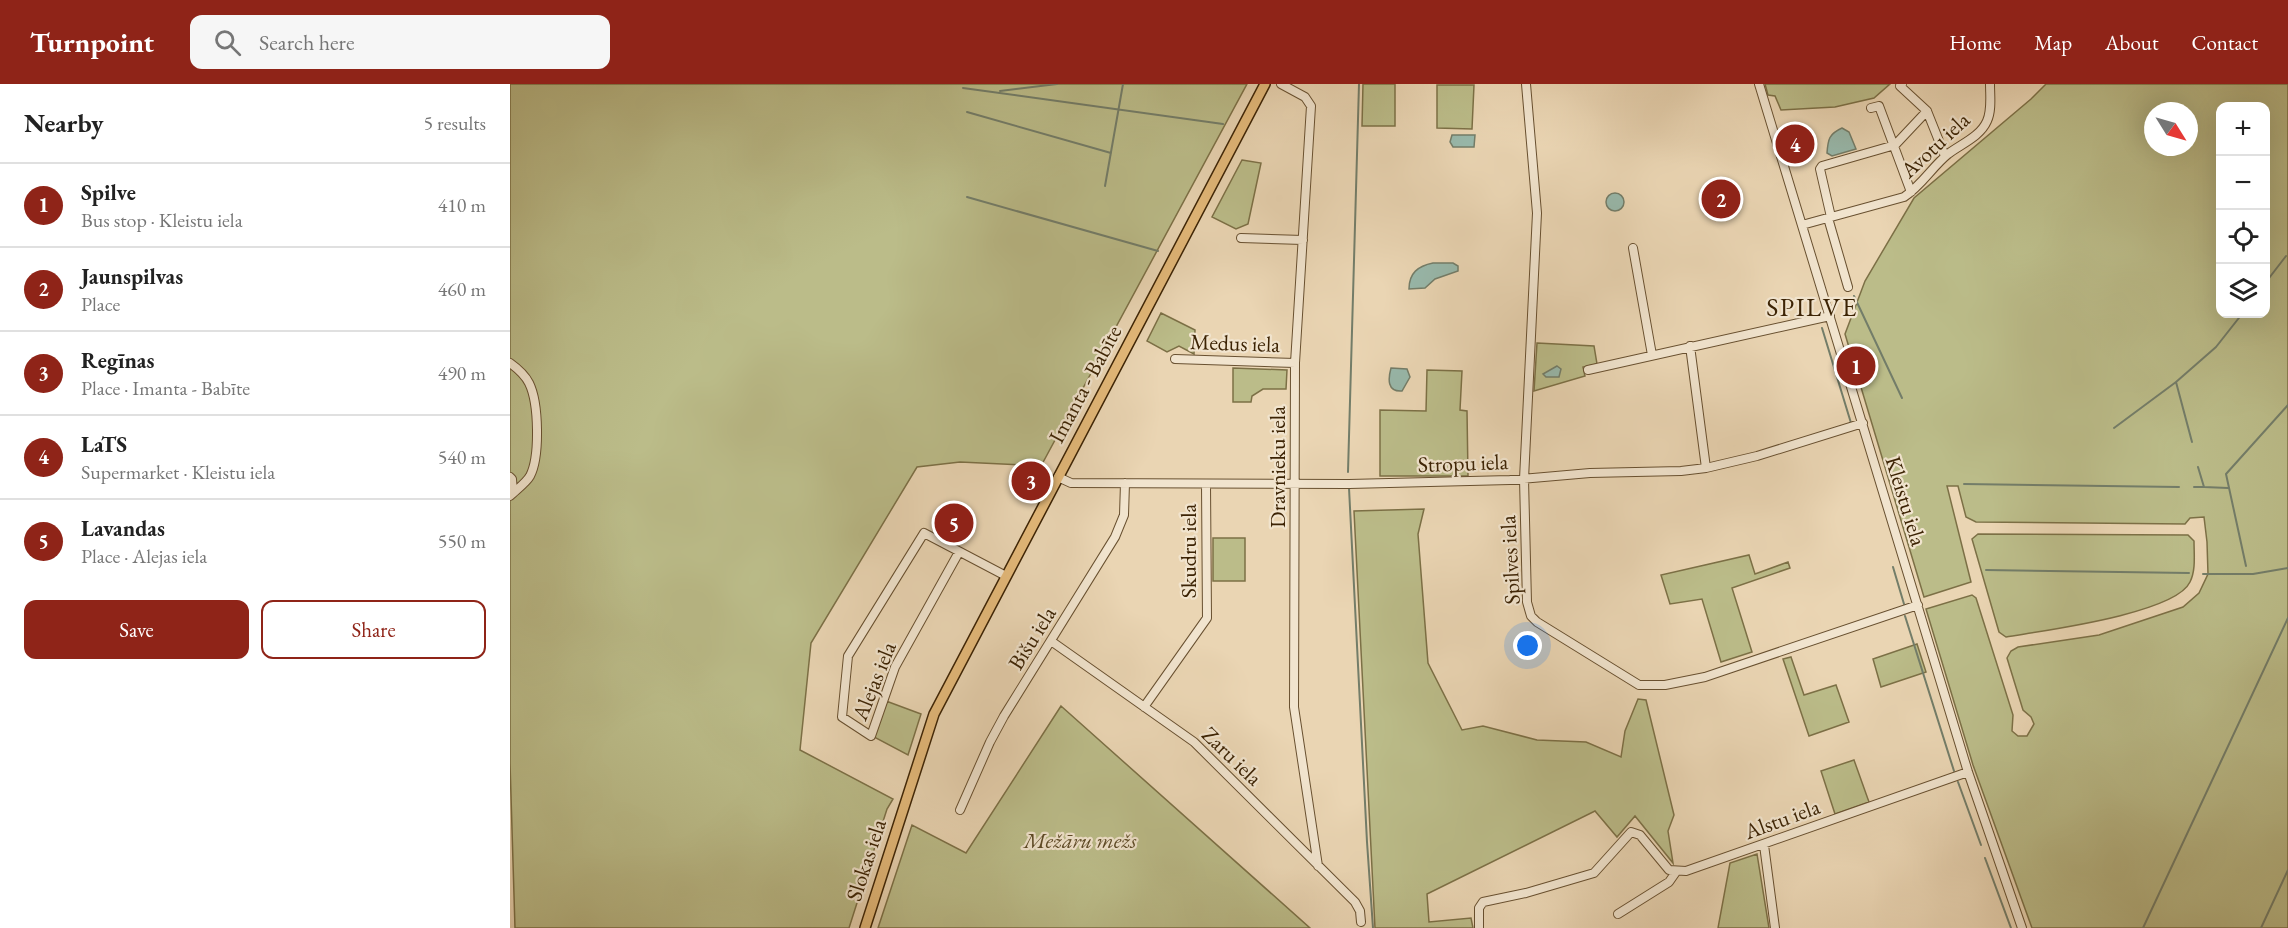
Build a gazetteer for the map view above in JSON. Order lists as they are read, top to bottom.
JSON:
{
  "streets": {
    "main road": ["Imanta - Babīte", "Slokas iela"],
    "street": [
      "Avotu iela",
      "Medus iela",
      "Stropu iela",
      "Dravnieku iela",
      "Kleistu iela",
      "Skudru iela",
      "Spilves iela",
      "Bišu iela",
      "Alejas iela",
      "Zaru iela",
      "Alstu iela"
    ]
  },
  "crossings": [
    ["Avotu iela", "Kleistu iela"],
    ["Medus iela", "Dravnieku iela"],
    ["Imanta - Babīte", "Stropu iela"],
    ["Imanta - Babīte", "Slokas iela"],
    ["Stropu iela", "Dravnieku iela"],
    ["Stropu iela", "Kleistu iela"],
    ["Stropu iela", "Skudru iela"],
    ["Stropu iela", "Spilves iela"],
    ["Stropu iela", "Bišu iela"],
    ["Dravnieku iela", "Zaru iela"],
    ["Kleistu iela", "Spilves iela"],
    ["Kleistu iela", "Alstu iela"],
    ["Skudru iela", "Zaru iela"],
    ["Bišu iela", "Zaru iela"]
  ],
  "districts": ["SPILVE"],
  "parks": ["Mežāru mežs"],
  "north": "bottom right",
  "page": {
    "header": "Turnpoint",
    "search": "Search here",
    "nav": [
      "Home",
      "Map",
      "About",
      "Contact"
    ],
    "heading": ["Nearby", "5 results"],
    "map_buttons": ["+", "−"],
    "pins": [
      "4",
      "2",
      "1",
      "3",
      "5"
    ],
    "list": [
      {
        "mark": "1",
        "name": "Spilve",
        "note": "Bus stop · Kleistu iela",
        "value": "410 m"
      },
      {
        "mark": "2",
        "name": "Jaunspilvas",
        "note": "Place",
        "value": "460 m"
      },
      {
        "mark": "3",
        "name": "Regīnas",
        "note": "Place · Imanta - Babīte",
        "value": "490 m"
      },
      {
        "mark": "4",
        "name": "LaTS",
        "note": "Supermarket · Kleistu iela",
        "value": "540 m"
      },
      {
        "mark": "5",
        "name": "Lavandas",
        "note": "Place · Alejas iela",
        "value": "550 m"
      }
    ],
    "buttons": ["Save", "Share"]
  }
}
